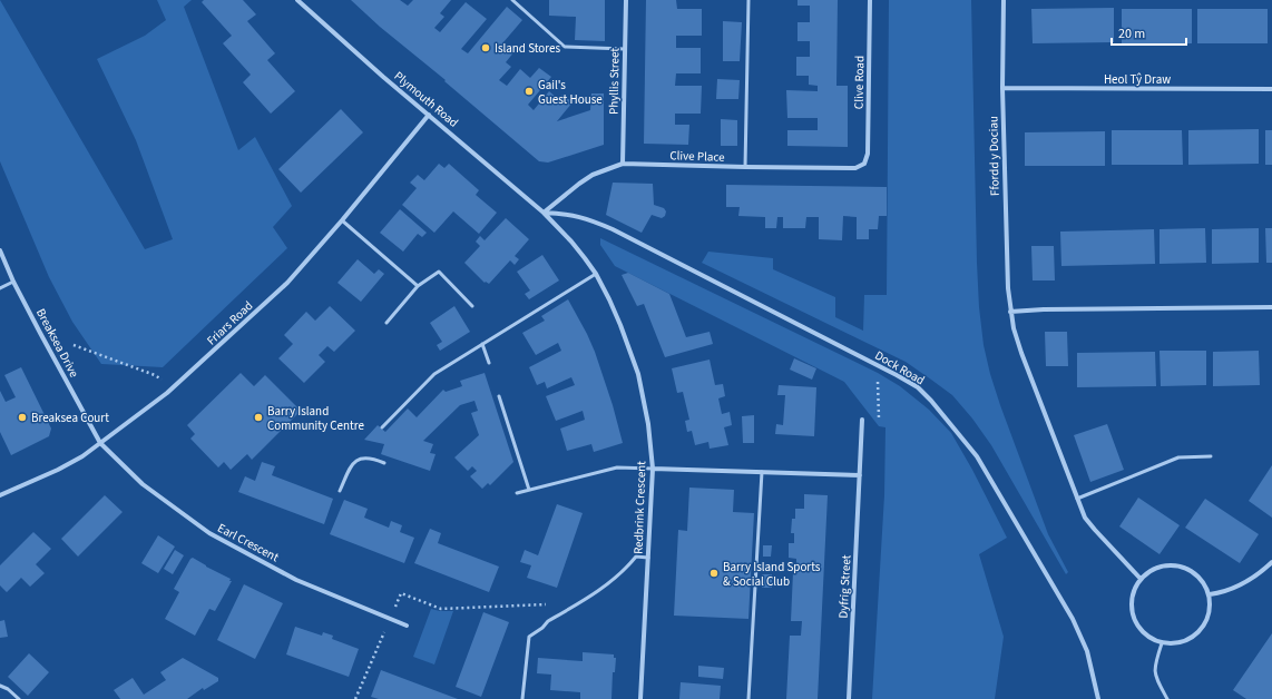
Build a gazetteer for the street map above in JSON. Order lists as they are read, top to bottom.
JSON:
{
  "streets": {
    "street": [
      "Heol Tŷ Draw",
      "Phyllis Street",
      "Clive Road",
      "Plymouth Road",
      "Clive Place",
      "Ffordd y Dociau",
      "Friars Road",
      "Breaksea Drive",
      "Dock Road",
      "Redbrink Crescent",
      "Earl Crescent",
      "Dyfrig Street"
    ]
  },
  "crossings": [
    ["Heol Tŷ Draw", "Ffordd y Dociau"],
    ["Phyllis Street", "Clive Place"],
    ["Clive Road", "Clive Place"],
    ["Plymouth Road", "Clive Place"],
    ["Plymouth Road", "Friars Road"],
    ["Plymouth Road", "Dock Road"],
    ["Plymouth Road", "Redbrink Crescent"],
    ["Clive Place", "Dock Road"],
    ["Clive Place", "Redbrink Crescent"],
    ["Friars Road", "Breaksea Drive"],
    ["Friars Road", "Earl Crescent"],
    ["Breaksea Drive", "Earl Crescent"],
    ["Dock Road", "Redbrink Crescent"]
  ],
  "places": [
    "Island Stores",
    "Gail's Guest House",
    "Breaksea Court",
    "Barry Island Community Centre",
    "Barry Island Sports & Social Club"
  ],
  "scale_bar": "20 m"
}
